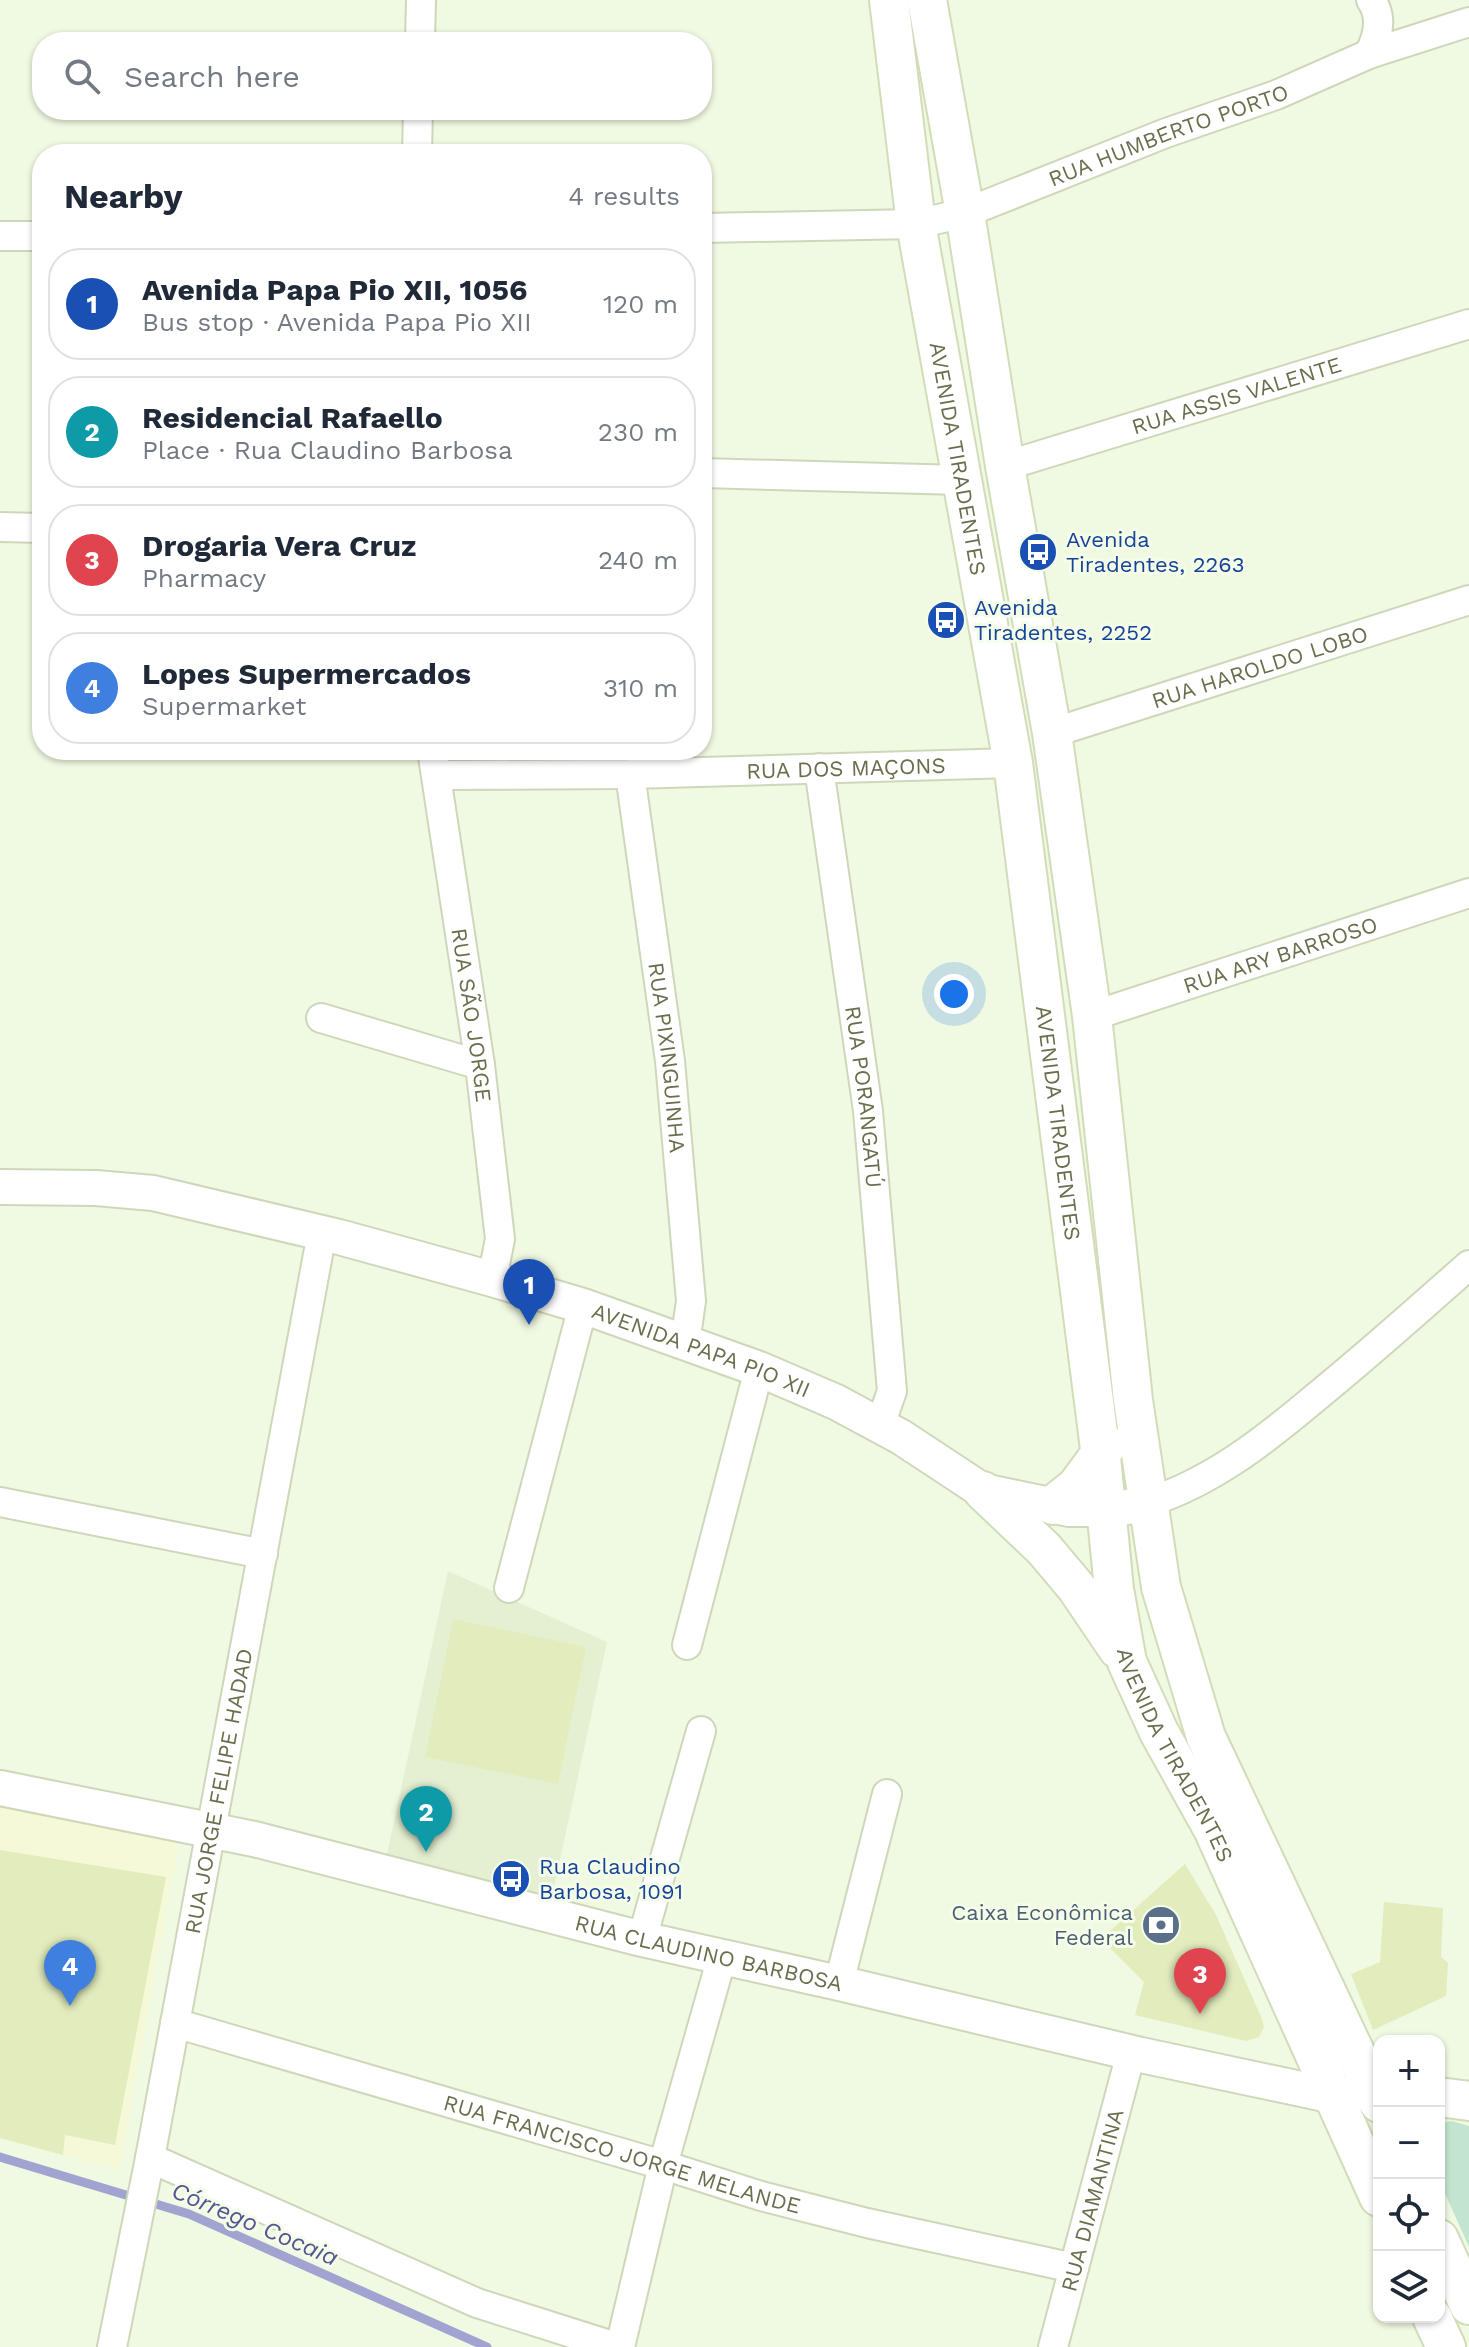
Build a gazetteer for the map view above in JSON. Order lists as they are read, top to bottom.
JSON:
{
  "streets": {
    "main road": ["AVENIDA TIRADENTES"],
    "street": [
      "RUA HUMBERTO PORTO",
      "RUA ASSIS VALENTE",
      "RUA HAROLDO LOBO",
      "RUA DOS MAÇONS",
      "RUA ARY BARROSO",
      "RUA SÃO JORGE",
      "RUA PIXINGUINHA",
      "RUA PORANGATÚ",
      "AVENIDA PAPA PIO XII",
      "RUA JORGE FELIPE HADAD",
      "RUA CLAUDINO BARBOSA",
      "RUA FRANCISCO JORGE MELANDE",
      "RUA DIAMANTINA"
    ]
  },
  "crossings": [
    ["RUA HUMBERTO PORTO", "AVENIDA TIRADENTES"],
    ["RUA ASSIS VALENTE", "AVENIDA TIRADENTES"],
    ["AVENIDA TIRADENTES", "RUA HAROLDO LOBO"],
    ["AVENIDA TIRADENTES", "RUA DOS MAÇONS"],
    ["AVENIDA TIRADENTES", "RUA ARY BARROSO"],
    ["AVENIDA TIRADENTES", "AVENIDA PAPA PIO XII"],
    ["AVENIDA TIRADENTES", "RUA CLAUDINO BARBOSA"],
    ["RUA DOS MAÇONS", "RUA SÃO JORGE"],
    ["RUA DOS MAÇONS", "RUA PIXINGUINHA"],
    ["RUA DOS MAÇONS", "RUA PORANGATÚ"],
    ["RUA SÃO JORGE", "AVENIDA PAPA PIO XII"],
    ["RUA PIXINGUINHA", "AVENIDA PAPA PIO XII"],
    ["RUA PORANGATÚ", "AVENIDA PAPA PIO XII"],
    ["AVENIDA PAPA PIO XII", "RUA JORGE FELIPE HADAD"],
    ["RUA JORGE FELIPE HADAD", "RUA CLAUDINO BARBOSA"],
    ["RUA JORGE FELIPE HADAD", "RUA FRANCISCO JORGE MELANDE"],
    ["RUA CLAUDINO BARBOSA", "RUA DIAMANTINA"],
    ["RUA FRANCISCO JORGE MELANDE", "RUA DIAMANTINA"]
  ],
  "water": ["Córrego Cocaia"],
  "places": {
    "bus stop": ["Avenida Tiradentes, 2263", "Avenida Tiradentes, 2252", "Rua Claudino Barbosa, 1091"],
    "bank": ["Caixa Econômica Federal"]
  },
  "page": {
    "search": "Search here",
    "heading": ["Nearby", "4 results"],
    "list": [
      {
        "mark": "1",
        "name": "Avenida Papa Pio XII, 1056",
        "note": "Bus stop · Avenida Papa Pio XII",
        "value": "120 m"
      },
      {
        "mark": "2",
        "name": "Residencial Rafaello",
        "note": "Place · Rua Claudino Barbosa",
        "value": "230 m"
      },
      {
        "mark": "3",
        "name": "Drogaria Vera Cruz",
        "note": "Pharmacy",
        "value": "240 m"
      },
      {
        "mark": "4",
        "name": "Lopes Supermercados",
        "note": "Supermarket",
        "value": "310 m"
      }
    ],
    "pins": [
      "1",
      "2",
      "4",
      "3"
    ],
    "map_buttons": ["+", "−"]
  }
}
